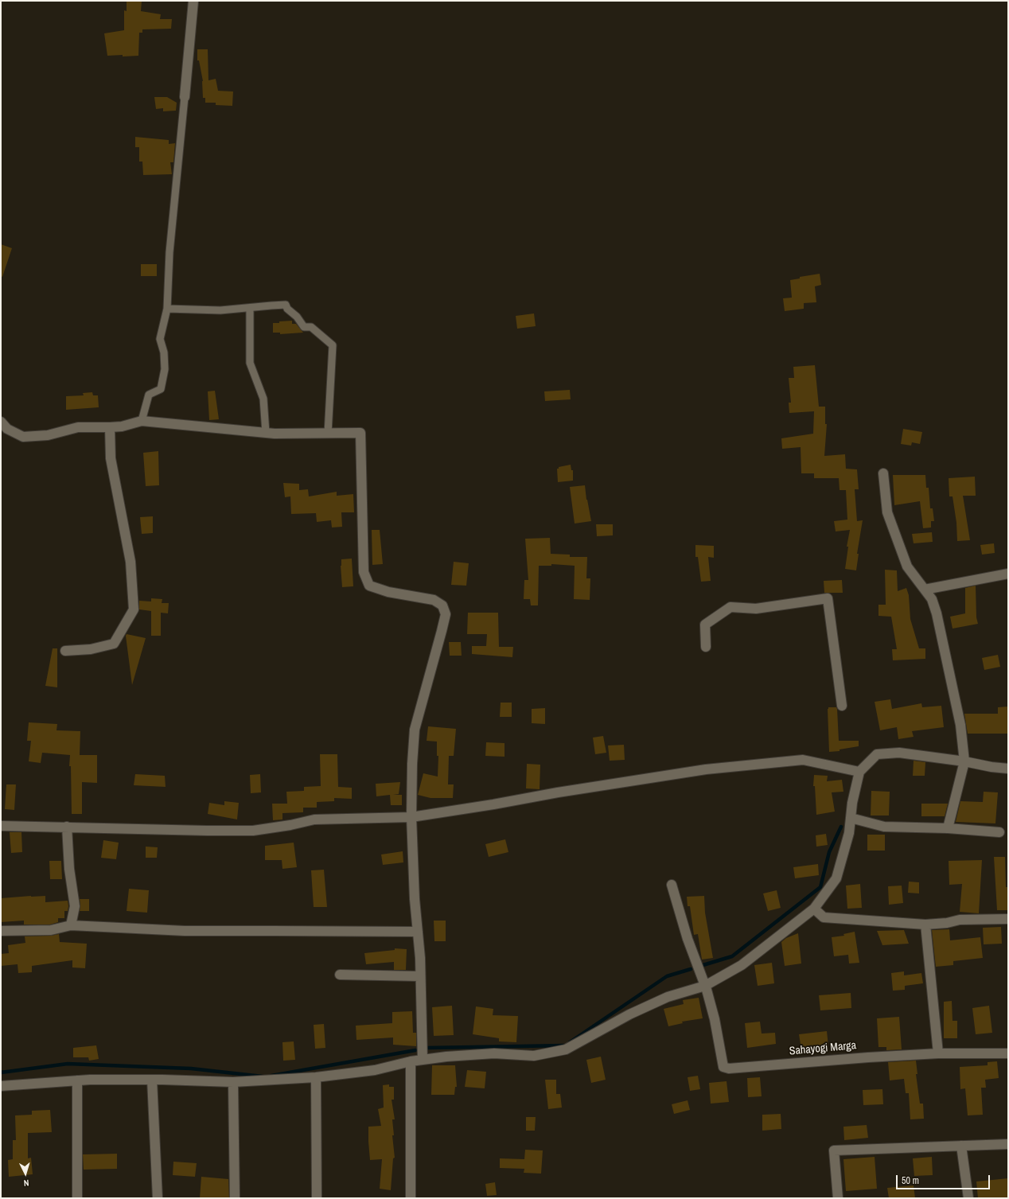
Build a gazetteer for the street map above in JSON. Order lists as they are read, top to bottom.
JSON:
{
  "streets": {
    "street": ["Sahayogi Marga"]
  },
  "scale_bar": "50 m",
  "north": "bottom"
}
